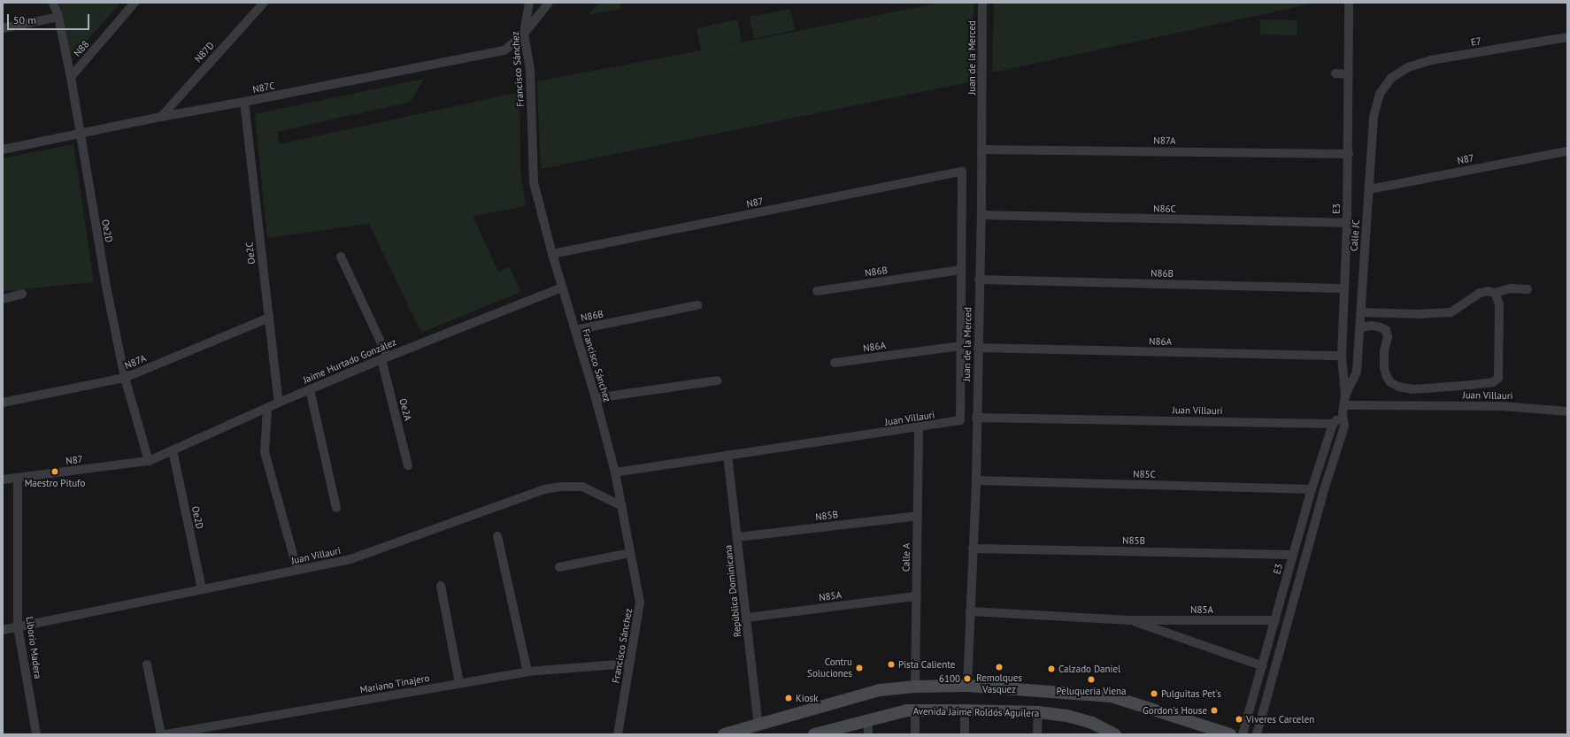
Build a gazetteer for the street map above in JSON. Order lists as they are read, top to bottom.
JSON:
{
  "streets": {
    "street": [
      "E7",
      "N88",
      "N87D",
      "Juan de la Merced",
      "Francisco Sánchez",
      "N87C",
      "N87A",
      "N87",
      "N86C",
      "E3",
      "Oe2D",
      "Calle JC",
      "Oe2C",
      "N86B",
      "N86A",
      "Jaime Hurtado González",
      "Juan Villauri",
      "Oe2A",
      "N85C",
      "N85B",
      "Calle A",
      "República Dominicana",
      "N85A",
      "Liborio Madera",
      "Mariano Tinajero",
      "Avenida Jaime Roldós Aguilera"
    ]
  },
  "crossings": [
    ["E7", "Calle JC"],
    ["N88", "Oe2D"],
    ["N87D", "N87C"],
    ["Juan de la Merced", "N87A"],
    ["Juan de la Merced", "N86C"],
    ["Juan de la Merced", "N86B"],
    ["Juan de la Merced", "N86A"],
    ["Juan de la Merced", "Juan Villauri"],
    ["Juan de la Merced", "N85C"],
    ["Juan de la Merced", "N85B"],
    ["Juan de la Merced", "N85A"],
    ["Francisco Sánchez", "N87C"],
    ["Francisco Sánchez", "N87"],
    ["Francisco Sánchez", "N86B"],
    ["Francisco Sánchez", "Jaime Hurtado González"],
    ["Francisco Sánchez", "Juan Villauri"],
    ["Francisco Sánchez", "Mariano Tinajero"],
    ["N87C", "Oe2D"],
    ["N87C", "Oe2C"],
    ["N87A", "E3"],
    ["N87A", "Oe2D"],
    ["N87A", "Oe2C"],
    ["N87", "Oe2D"],
    ["N87", "Calle JC"],
    ["N87", "Jaime Hurtado González"],
    ["N87", "Juan Villauri"],
    ["N87", "Liborio Madera"],
    ["N86C", "E3"],
    ["E3", "Calle JC"],
    ["E3", "N86B"],
    ["E3", "N86A"],
    ["E3", "Juan Villauri"],
    ["E3", "N85C"],
    ["E3", "N85B"],
    ["E3", "N85A"],
    ["Oe2D", "Jaime Hurtado González"],
    ["Oe2D", "Juan Villauri"],
    ["Oe2C", "Jaime Hurtado González"],
    ["N86B", "Juan Villauri"],
    ["N86A", "Juan Villauri"],
    ["Jaime Hurtado González", "Oe2A"],
    ["Juan Villauri", "Calle A"],
    ["Juan Villauri", "República Dominicana"],
    ["Juan Villauri", "Liborio Madera"],
    ["N85B", "Calle A"],
    ["N85B", "República Dominicana"],
    ["Calle A", "N85A"],
    ["República Dominicana", "N85A"]
  ],
  "places": [
    "Maestro Pitufo",
    "Pista Caliente",
    "Remolques Vasquez",
    "Contru Soluciones",
    "Calzado Daniel",
    "6100",
    "Peluquería Viena",
    "Pulguitas Pet's",
    "Kiosk",
    "Gordon's House",
    "Viveres Carcelen"
  ],
  "scale_bar": "50 m"
}
